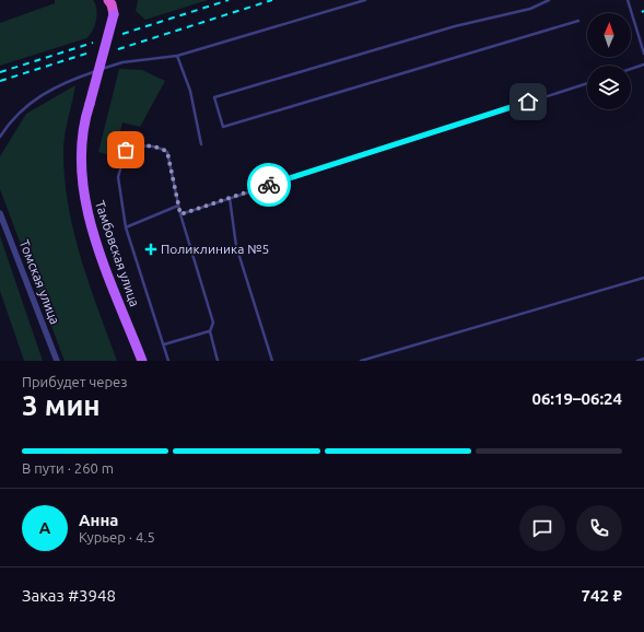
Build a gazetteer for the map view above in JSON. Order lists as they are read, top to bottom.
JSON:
{
  "streets": {
    "main road": ["Тамбовская улица"],
    "street": ["Томская улица"]
  },
  "places": {
    "health": ["Поликлиника №5"]
  },
  "north": "top",
  "page": {
    "heading": ["3 мин", "Прибудет через", "06:19–06:24"],
    "panel": [
      "Анна",
      "Курьер · 4.5",
      "Заказ #3948",
      "742 ₽"
    ],
    "bar": "В пути · 260 m",
    "round": "А"
  }
}
